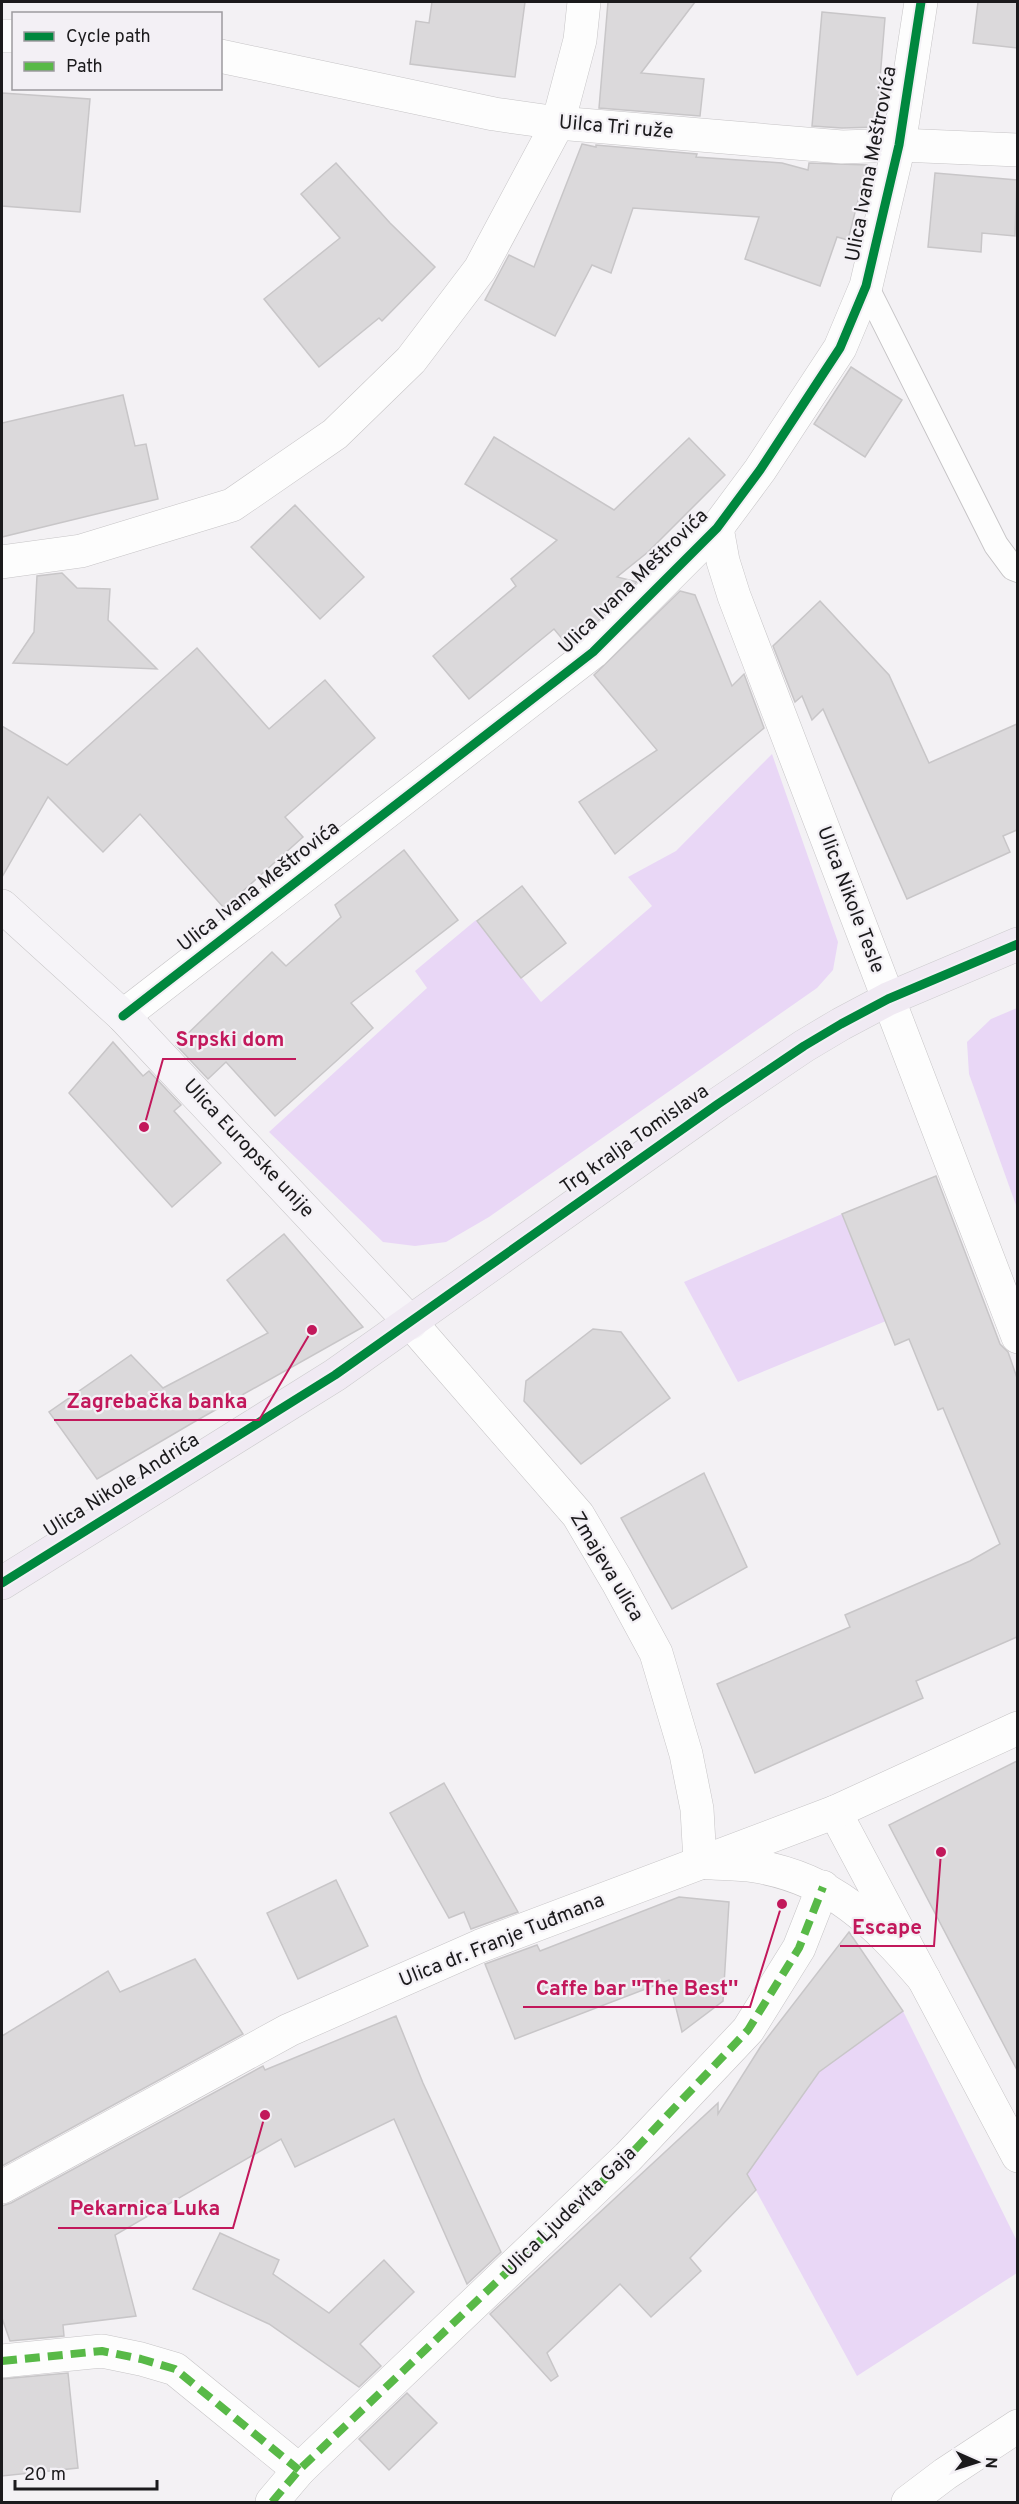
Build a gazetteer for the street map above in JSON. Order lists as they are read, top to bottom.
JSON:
{
  "streets": {
    "main road": ["Trg kralja Tomislava", "Ulica Europske unije", "Ulica Nikole Andrića"],
    "street": [
      "Uilca Tri ruže",
      "Ulica Ivana Meštrovića",
      "Ulica Nikole Tesle",
      "Zmajeva ulica",
      "Ulica dr. Franje Tuđmana",
      "Ulica Ljudevita Gaja"
    ]
  },
  "crossings": [
    ["Uilca Tri ruže", "Ulica Ivana Meštrovića"],
    ["Ulica Ivana Meštrovića", "Ulica Nikole Tesle"],
    ["Ulica Ivana Meštrovića", "Ulica Europske unije"],
    ["Ulica Nikole Tesle", "Trg kralja Tomislava"],
    ["Trg kralja Tomislava", "Ulica Europske unije"],
    ["Trg kralja Tomislava", "Ulica Nikole Andrića"],
    ["Trg kralja Tomislava", "Zmajeva ulica"],
    ["Ulica Europske unije", "Ulica Nikole Andrića"],
    ["Ulica Europske unije", "Zmajeva ulica"],
    ["Ulica Nikole Andrića", "Zmajeva ulica"],
    ["Zmajeva ulica", "Ulica dr. Franje Tuđmana"]
  ],
  "places": [
    "Srpski dom",
    "Zagrebačka banka",
    "Escape",
    "Caffe bar ''The Best''",
    "Pekarnica Luka"
  ],
  "legend": ["Cycle path", "Path"],
  "scale_bar": "20 m",
  "north": "right"
}
